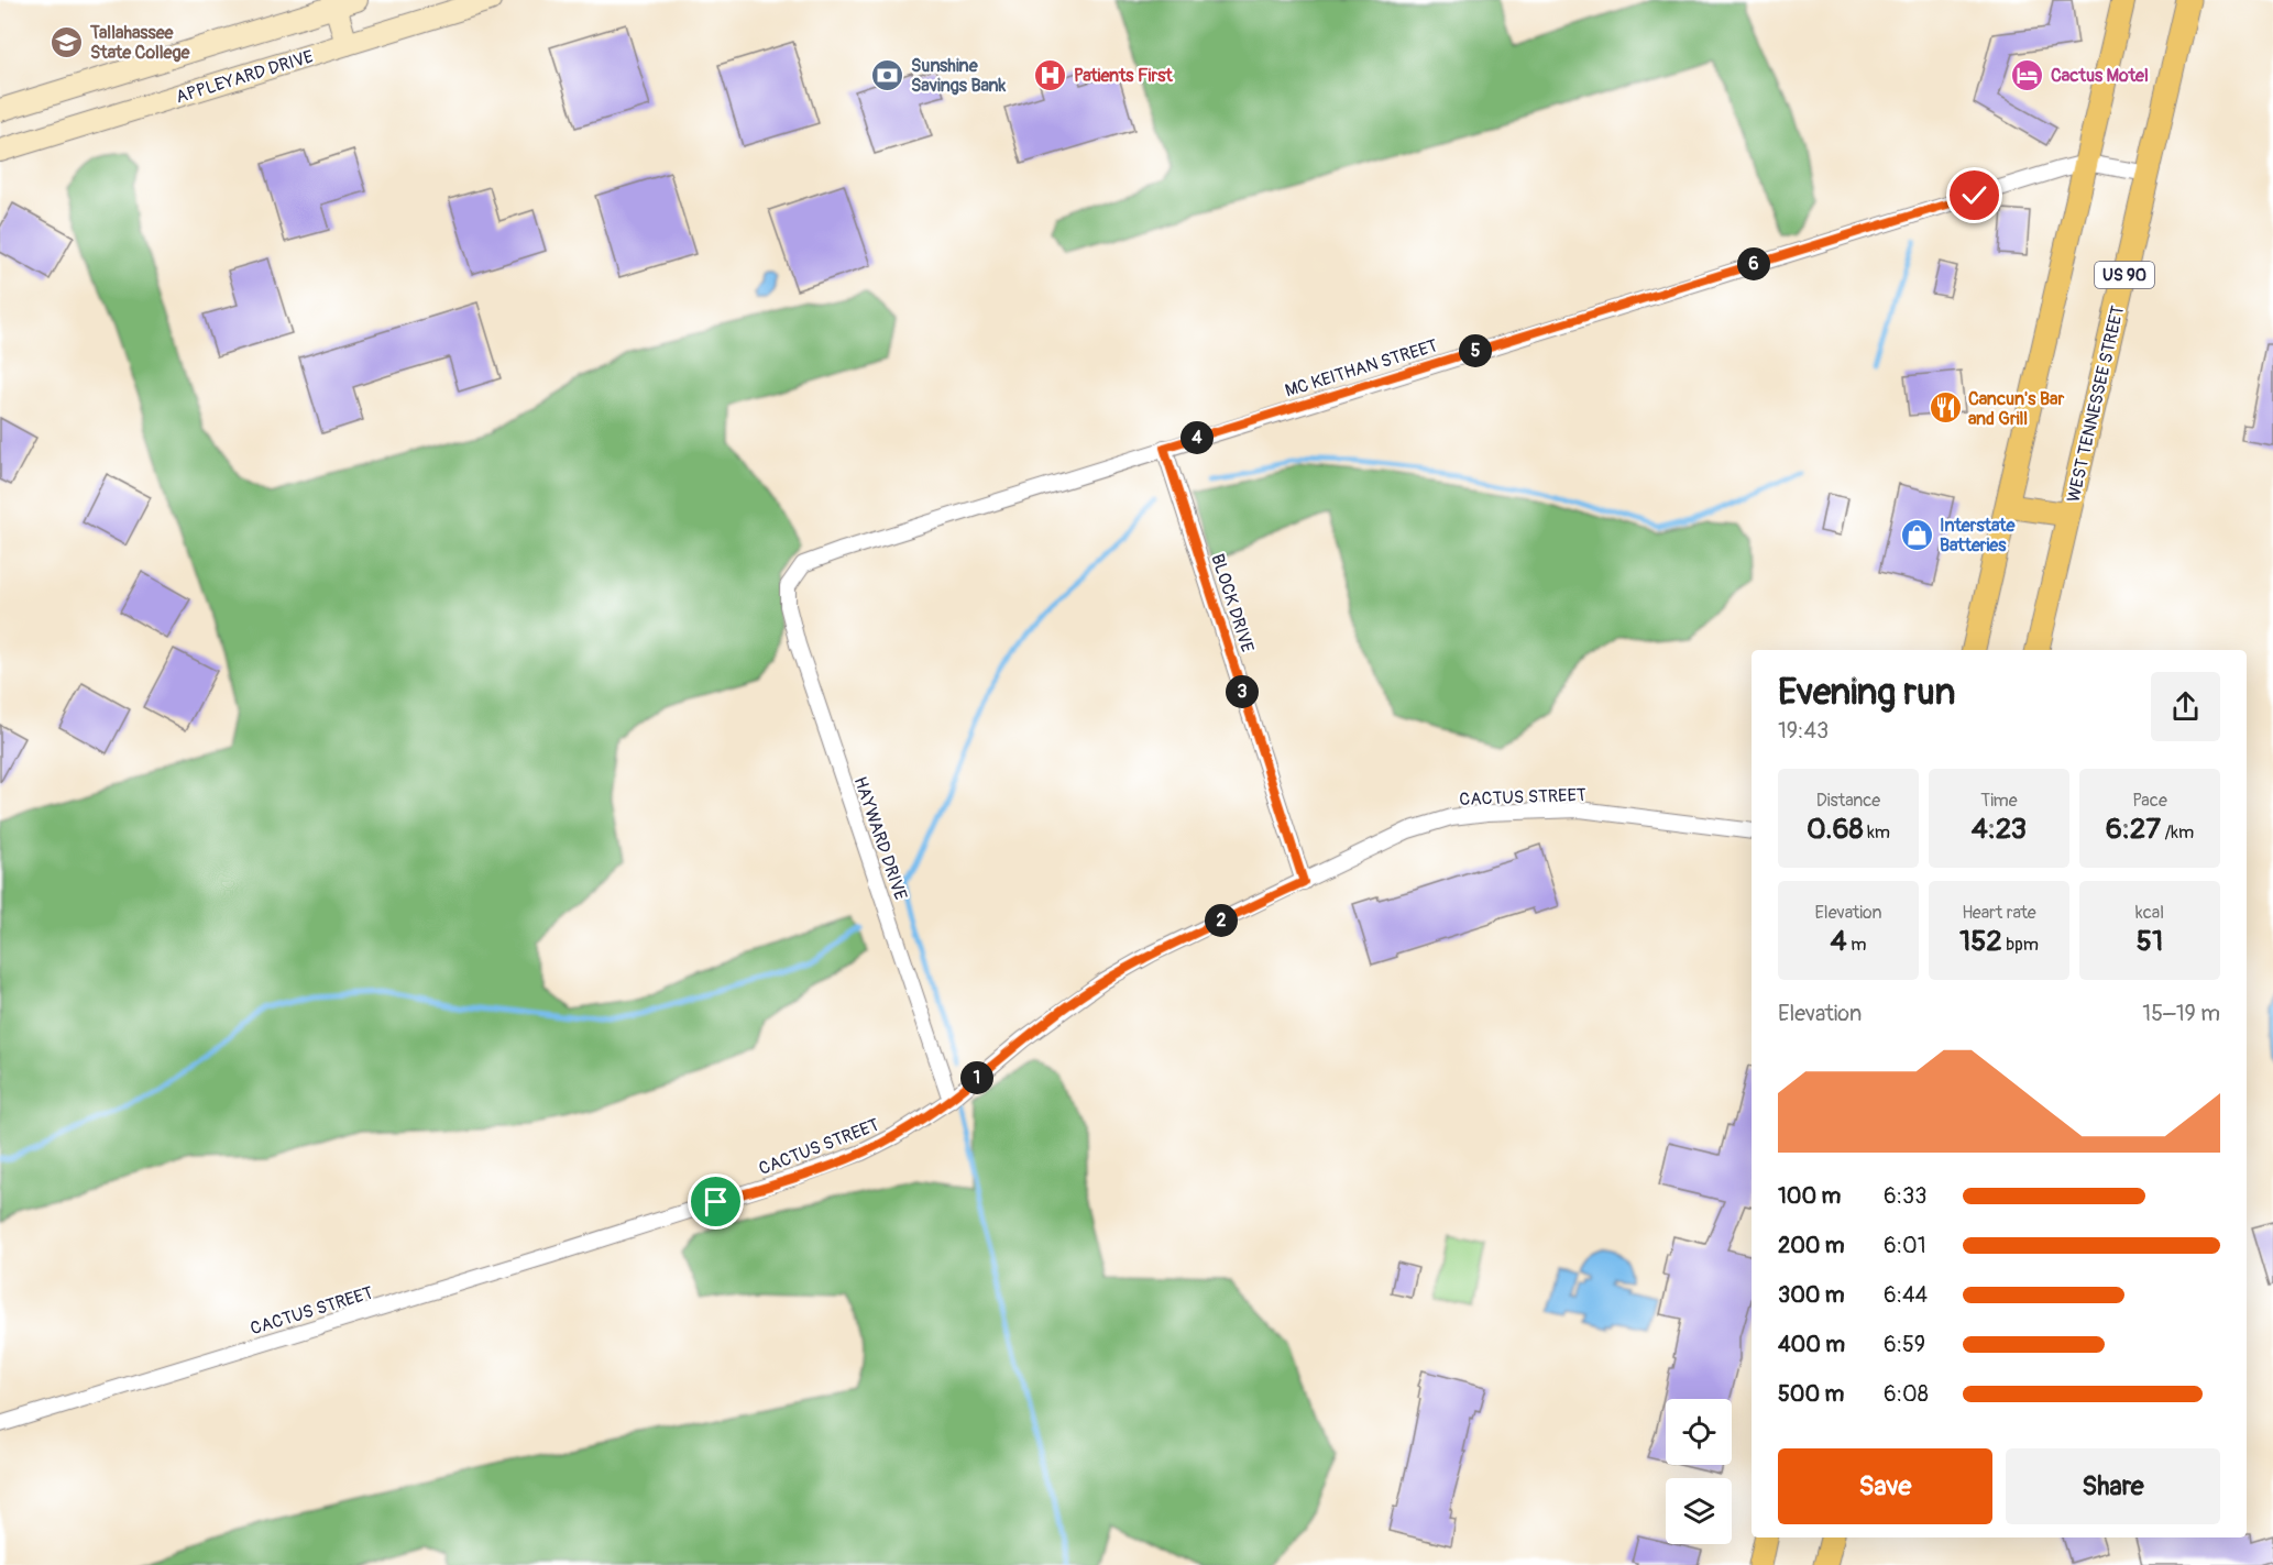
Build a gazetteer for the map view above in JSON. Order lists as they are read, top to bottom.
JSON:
{
  "streets": {
    "main road": ["APPLEYARD DRIVE", "US 90", "WEST TENNESSEE STREET"],
    "street": [
      "MC KEITHAN STREET",
      "BLOCK DRIVE",
      "CACTUS STREET",
      "HAYWARD DRIVE"
    ]
  },
  "crossings": [
    ["MC KEITHAN STREET", "WEST TENNESSEE STREET"],
    ["MC KEITHAN STREET", "BLOCK DRIVE"],
    ["MC KEITHAN STREET", "HAYWARD DRIVE"],
    ["BLOCK DRIVE", "CACTUS STREET"],
    ["CACTUS STREET", "HAYWARD DRIVE"]
  ],
  "places": {
    "school or university": ["Tallahassee State College"],
    "bank": ["Sunshine Savings Bank"],
    "hospital": ["Patients First"],
    "hotel": ["Cactus Motel"],
    "restaurant": ["Cancun's Bar and Grill"],
    "shop": ["Interstate Batteries"]
  },
  "page": {
    "pins": [
      "6",
      "5",
      "4",
      "3",
      "2",
      "1"
    ],
    "heading": ["Evening run", "19:43"],
    "stats": [
      ["Distance", "0.68 km"],
      ["Time", "4:23"],
      ["Pace", "6:27 /km"],
      ["Elevation", "4 m"],
      ["Heart rate", "152 bpm"],
      ["kcal", "51"]
    ],
    "chart": ["Elevation", "15–19 m"],
    "list": [
      {
        "name": "100 m",
        "note": "6:33"
      },
      {
        "name": "200 m",
        "note": "6:01"
      },
      {
        "name": "300 m",
        "note": "6:44"
      },
      {
        "name": "400 m",
        "note": "6:59"
      },
      {
        "name": "500 m",
        "note": "6:08"
      }
    ],
    "buttons": ["Save", "Share"]
  }
}
